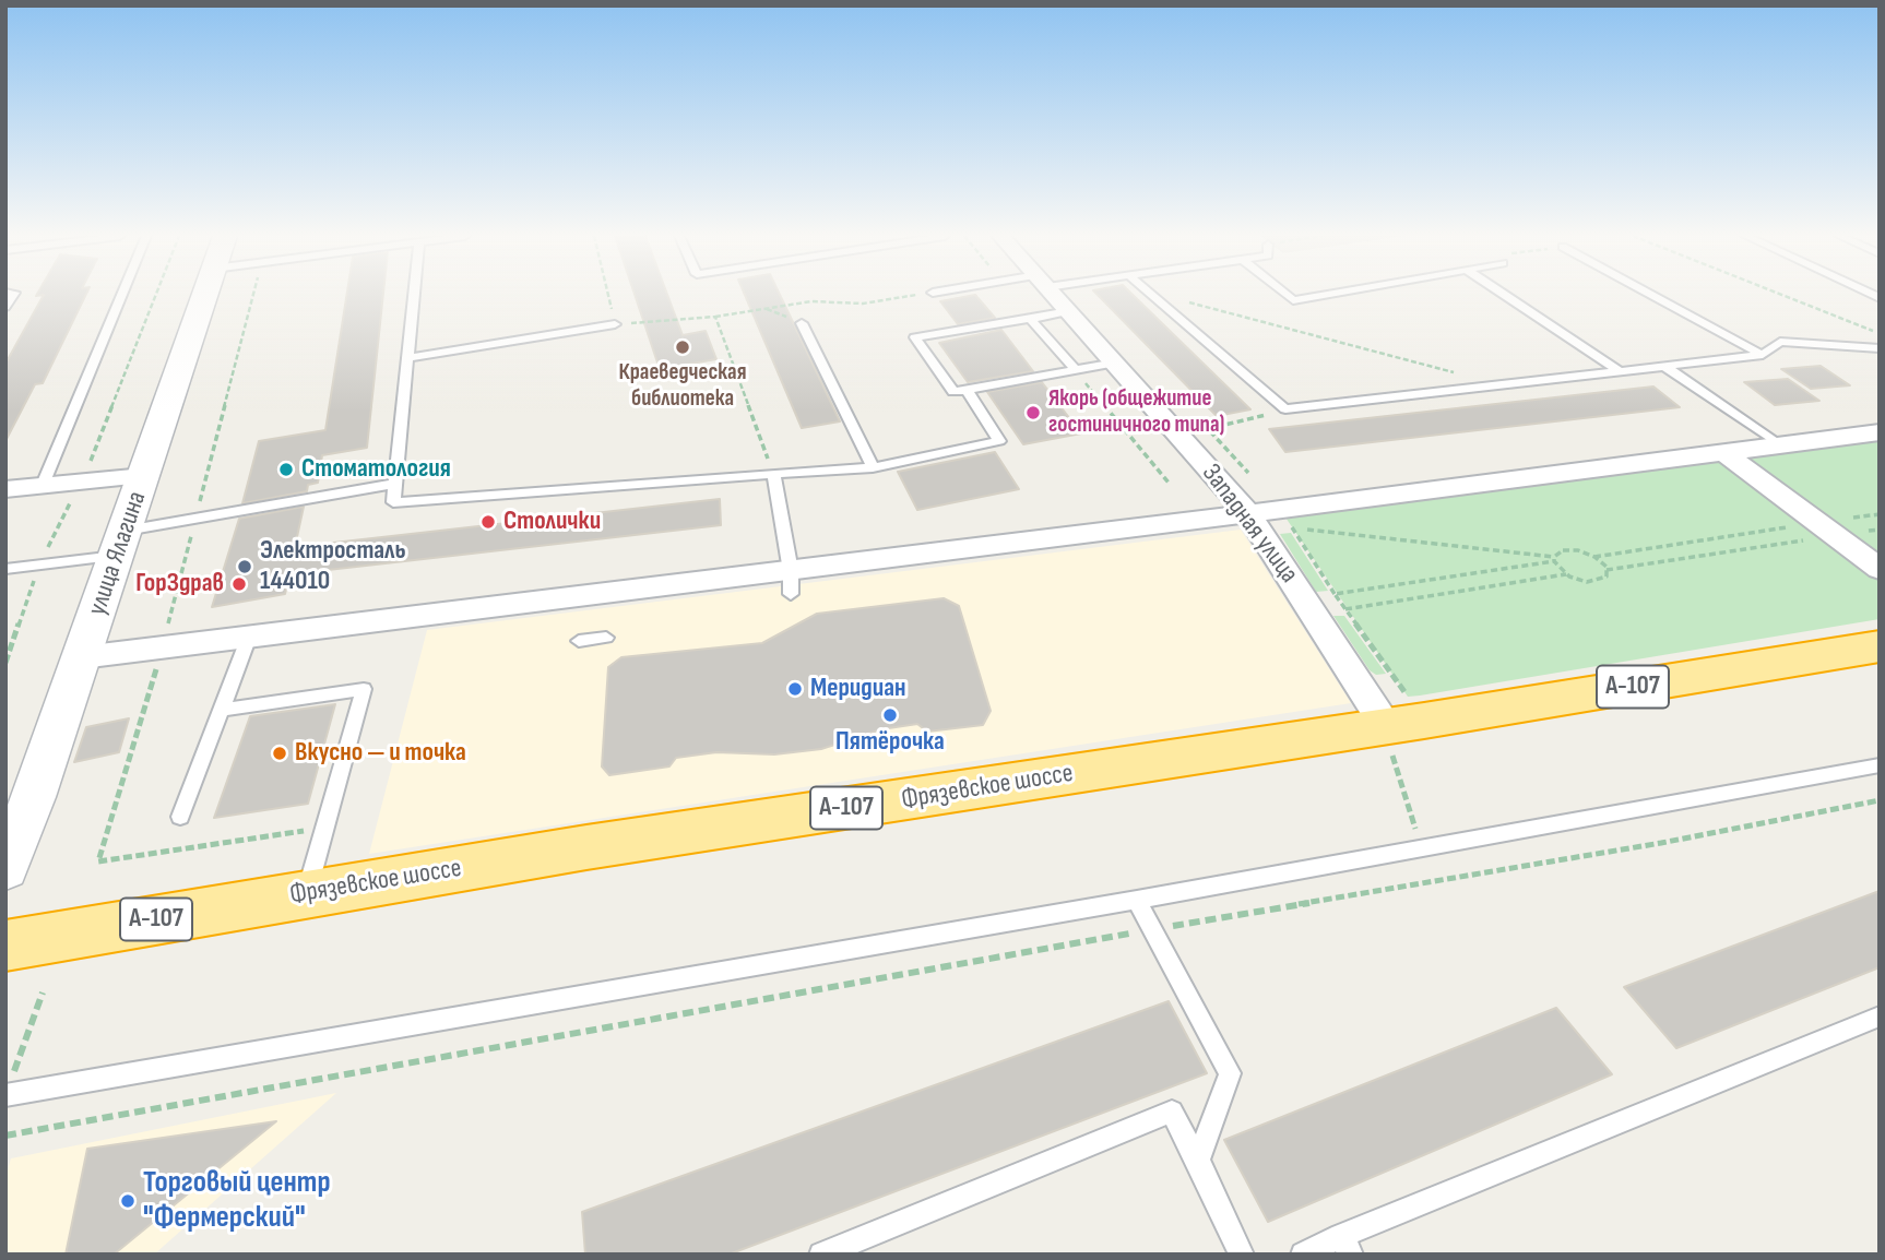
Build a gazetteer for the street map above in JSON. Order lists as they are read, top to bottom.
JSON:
{
  "streets": {
    "highway": ["А-107", "Фрязевское шоссе"],
    "street": ["Западная улица", "улица Ялагина"]
  },
  "crossings": [
    ["Западная улица", "Фрязевское шоссе"]
  ],
  "places": [
    "Краеведческая библиотека",
    "Якорь (общежитие гостиничного типа)",
    "Стоматология",
    "Столички",
    "Электросталь 144010",
    "ГорЗдрав",
    "Меридиан",
    "Пятёрочка",
    "Вкусно — и точка",
    "Торговый центр \"Фермерский\""
  ]
}
